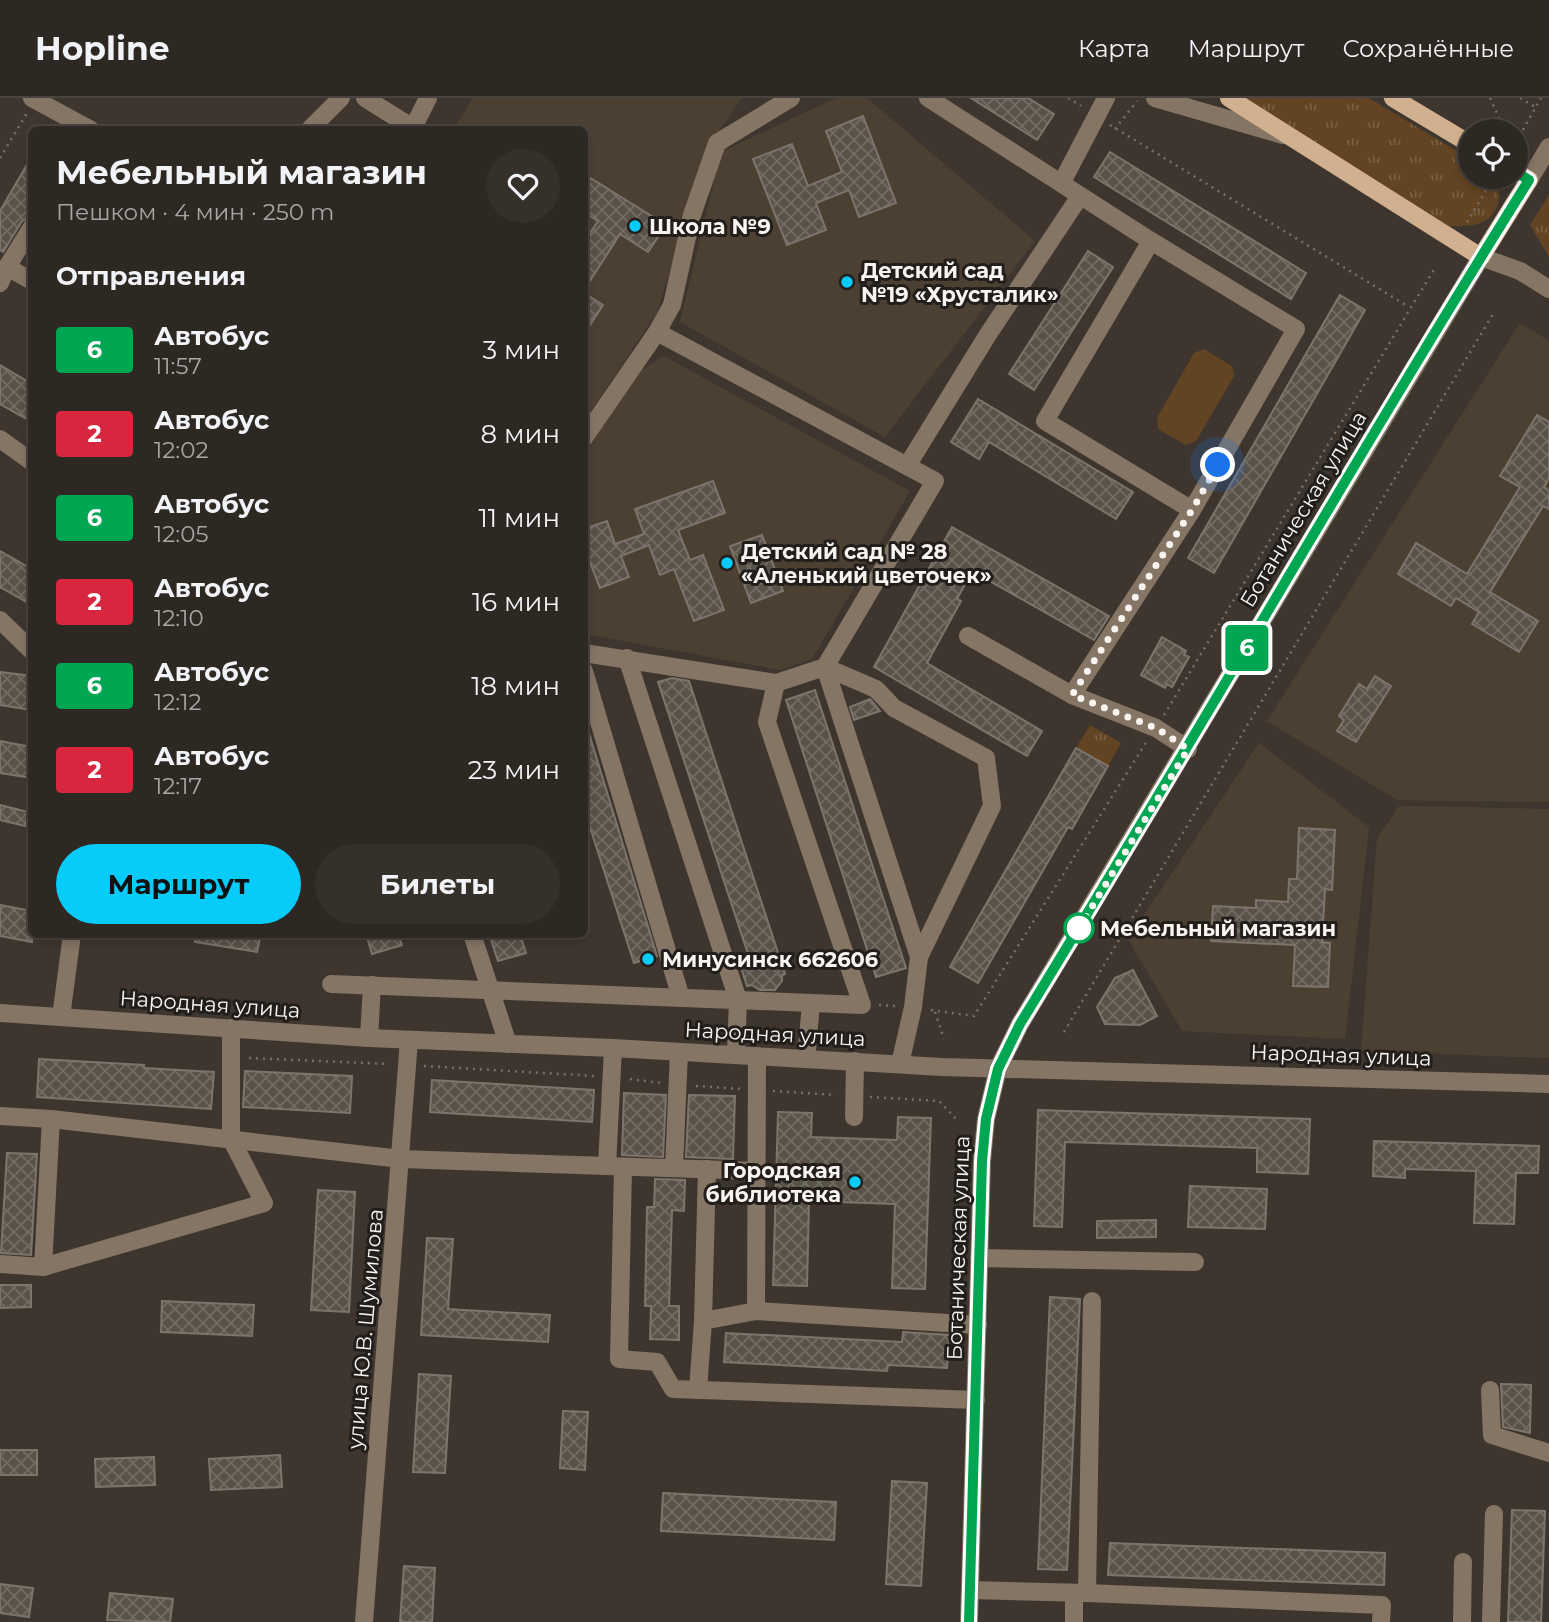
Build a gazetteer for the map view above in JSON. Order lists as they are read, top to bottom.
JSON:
{
  "streets": {
    "main road": ["Ботаническая улица"],
    "street": ["Народная улица", "улица Ю.В. Шумилова"]
  },
  "crossings": [
    ["Ботаническая улица", "Народная улица"],
    ["Народная улица", "улица Ю.В. Шумилова"]
  ],
  "places": [
    "Школа №9",
    "Детский сад №19 «Хрусталик»",
    "Детский сад № 28 «Аленький цветочек»",
    "Мебельный магазин",
    "Минусинск 662606",
    "Городская библиотека"
  ],
  "lines": ["bus line 6"],
  "page": {
    "header": "Hopline",
    "nav": ["Карта", "Маршрут", "Сохранённые"],
    "on_map": "6",
    "heading": [
      ["Мебельный магазин", "Пешком · 4 мин · 250 m"],
      "Отправления"
    ],
    "list": [
      {
        "mark": "6",
        "name": "Автобус",
        "note": "11:57",
        "value": "3 мин"
      },
      {
        "mark": "2",
        "name": "Автобус",
        "note": "12:02",
        "value": "8 мин"
      },
      {
        "mark": "6",
        "name": "Автобус",
        "note": "12:05",
        "value": "11 мин"
      },
      {
        "mark": "2",
        "name": "Автобус",
        "note": "12:10",
        "value": "16 мин"
      },
      {
        "mark": "6",
        "name": "Автобус",
        "note": "12:12",
        "value": "18 мин"
      },
      {
        "mark": "2",
        "name": "Автобус",
        "note": "12:17",
        "value": "23 мин"
      }
    ],
    "buttons": ["Маршрут", "Билеты"]
  }
}
